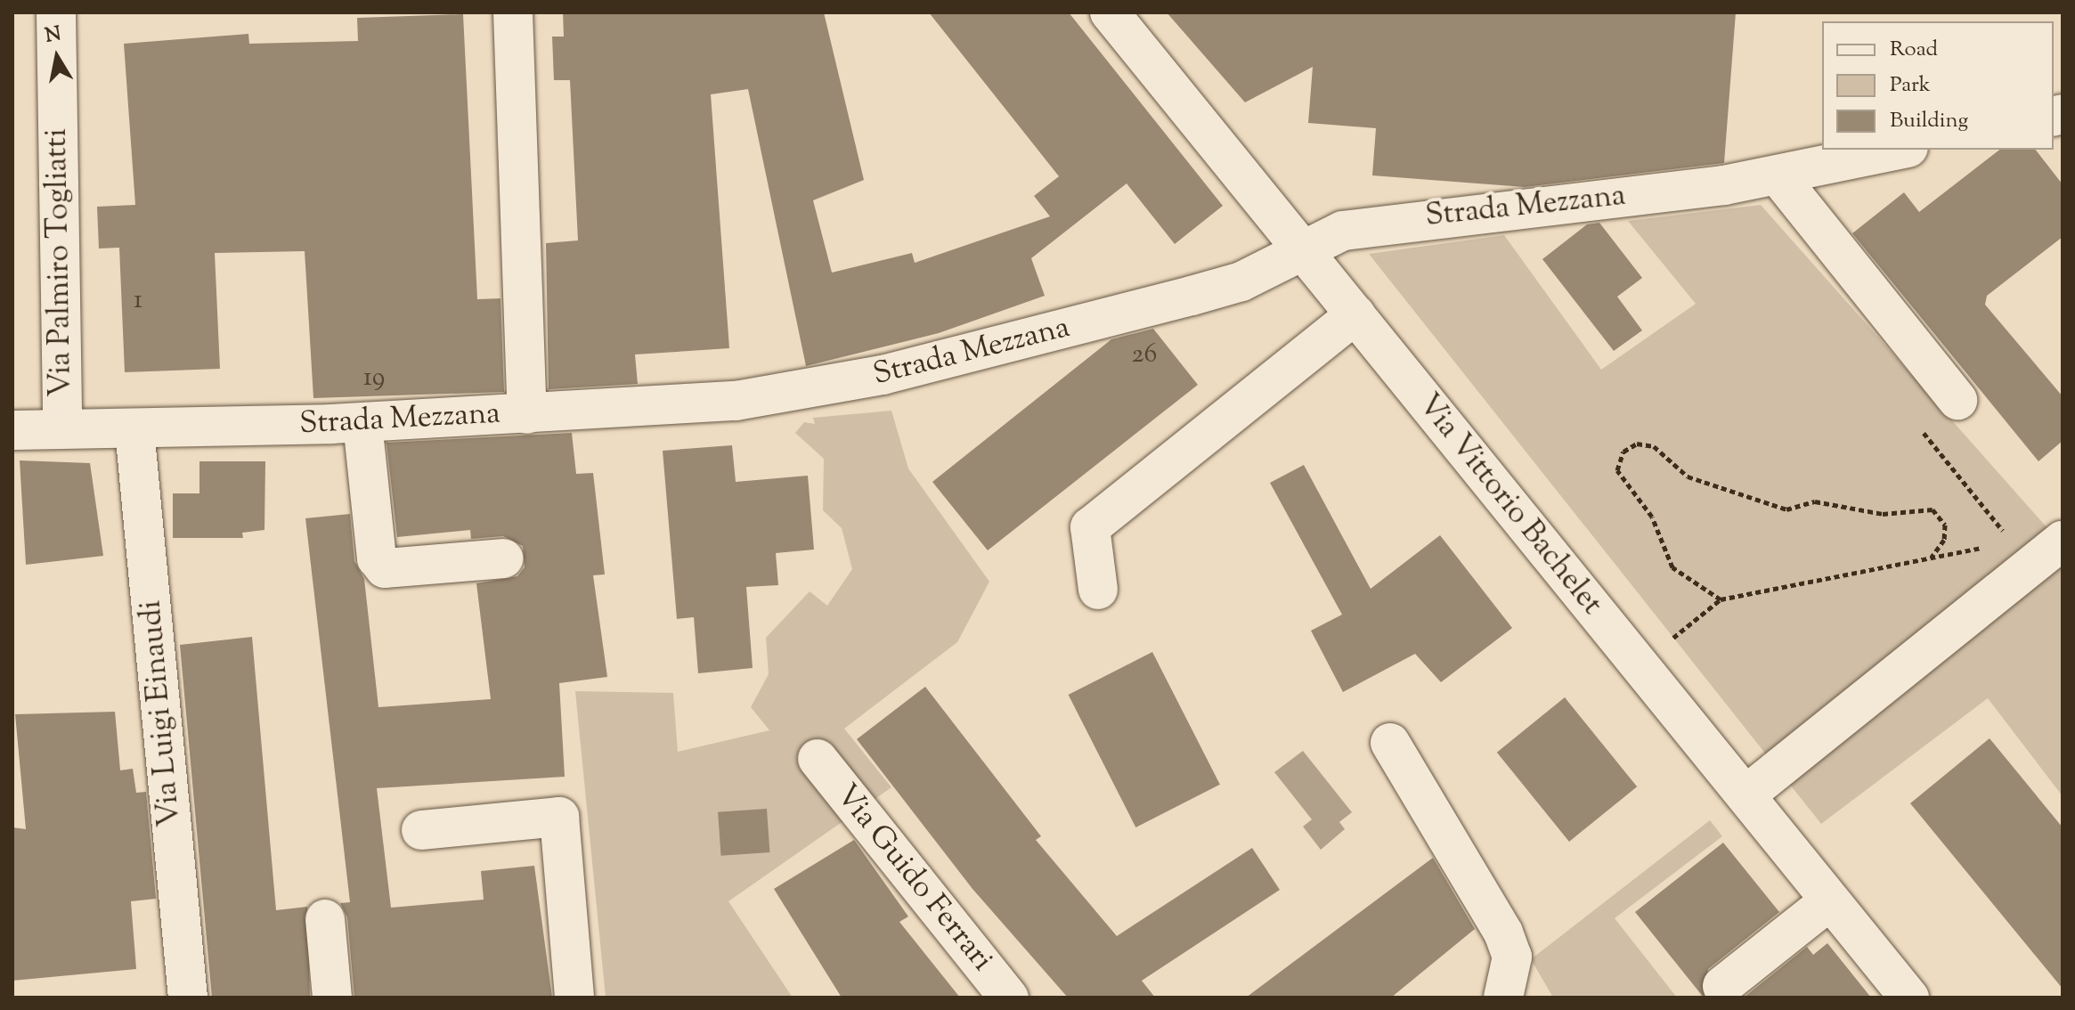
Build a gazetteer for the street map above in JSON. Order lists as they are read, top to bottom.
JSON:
{
  "streets": {
    "street": [
      "Strada Mezzana",
      "Via Palmiro Togliatti",
      "Via Vittorio Bachelet",
      "Via Luigi Einaudi",
      "Via Guido Ferrari"
    ]
  },
  "crossings": [
    ["Strada Mezzana", "Via Palmiro Togliatti"],
    ["Strada Mezzana", "Via Vittorio Bachelet"],
    ["Strada Mezzana", "Via Luigi Einaudi"]
  ],
  "house_numbers": ["1", "26", "19"],
  "legend": ["Road", "Park", "Building"],
  "north": "top"
}
